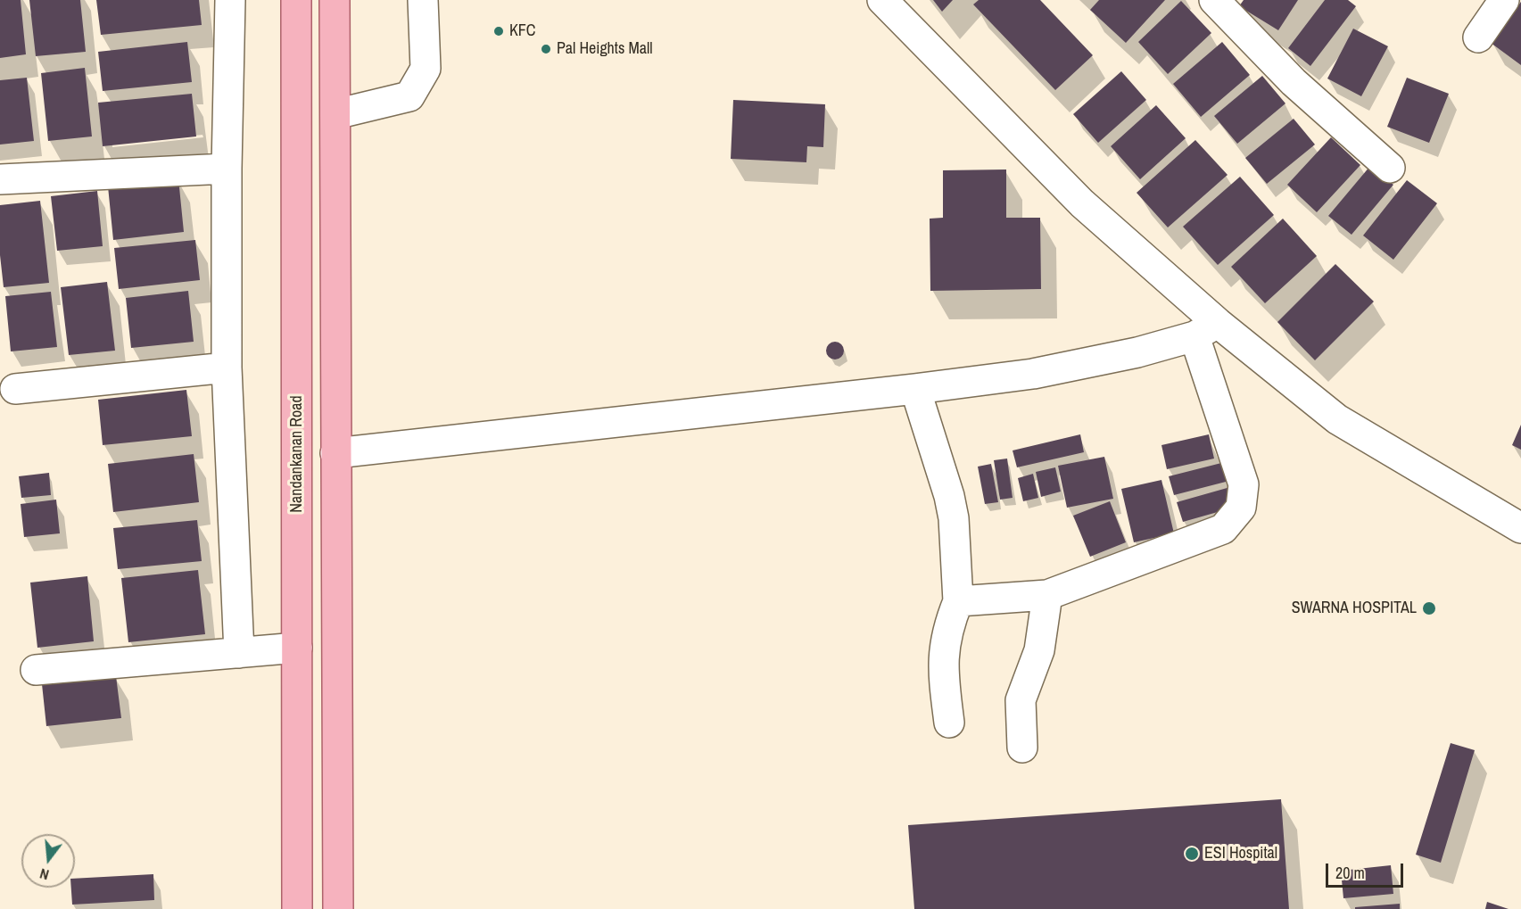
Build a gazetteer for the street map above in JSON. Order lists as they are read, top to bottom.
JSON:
{
  "streets": {
    "main road": ["Nandankanan Road"]
  },
  "places": [
    "KFC",
    "Pal Heights Mall",
    "SWARNA HOSPITAL",
    "ESI Hospital"
  ],
  "scale_bar": "20 m",
  "north": "bottom"
}
